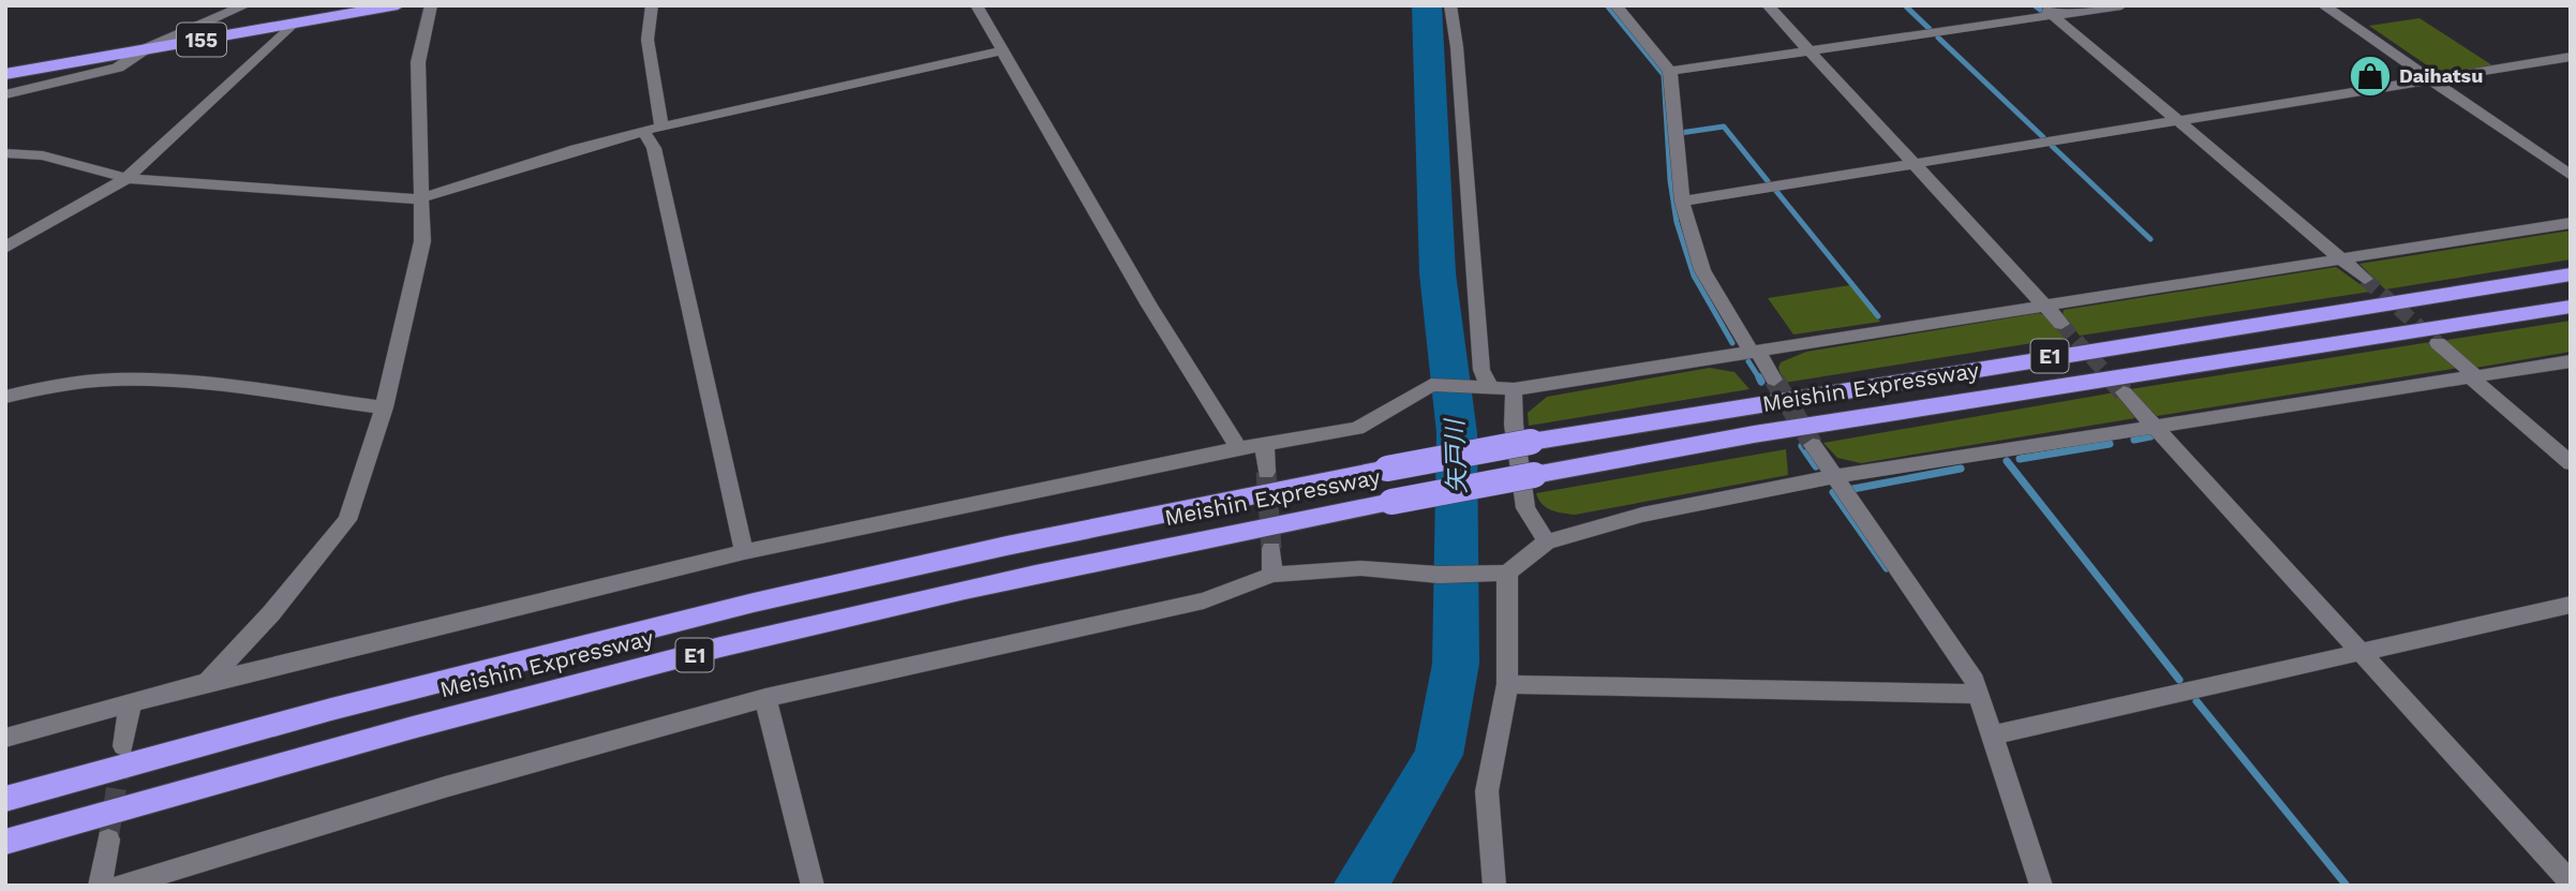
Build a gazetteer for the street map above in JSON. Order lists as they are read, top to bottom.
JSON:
{
  "streets": {
    "highway": ["155", "E1", "Meishin Expressway"]
  },
  "water": ["矢戸川"],
  "places": {
    "shop": ["Daihatsu"]
  }
}
